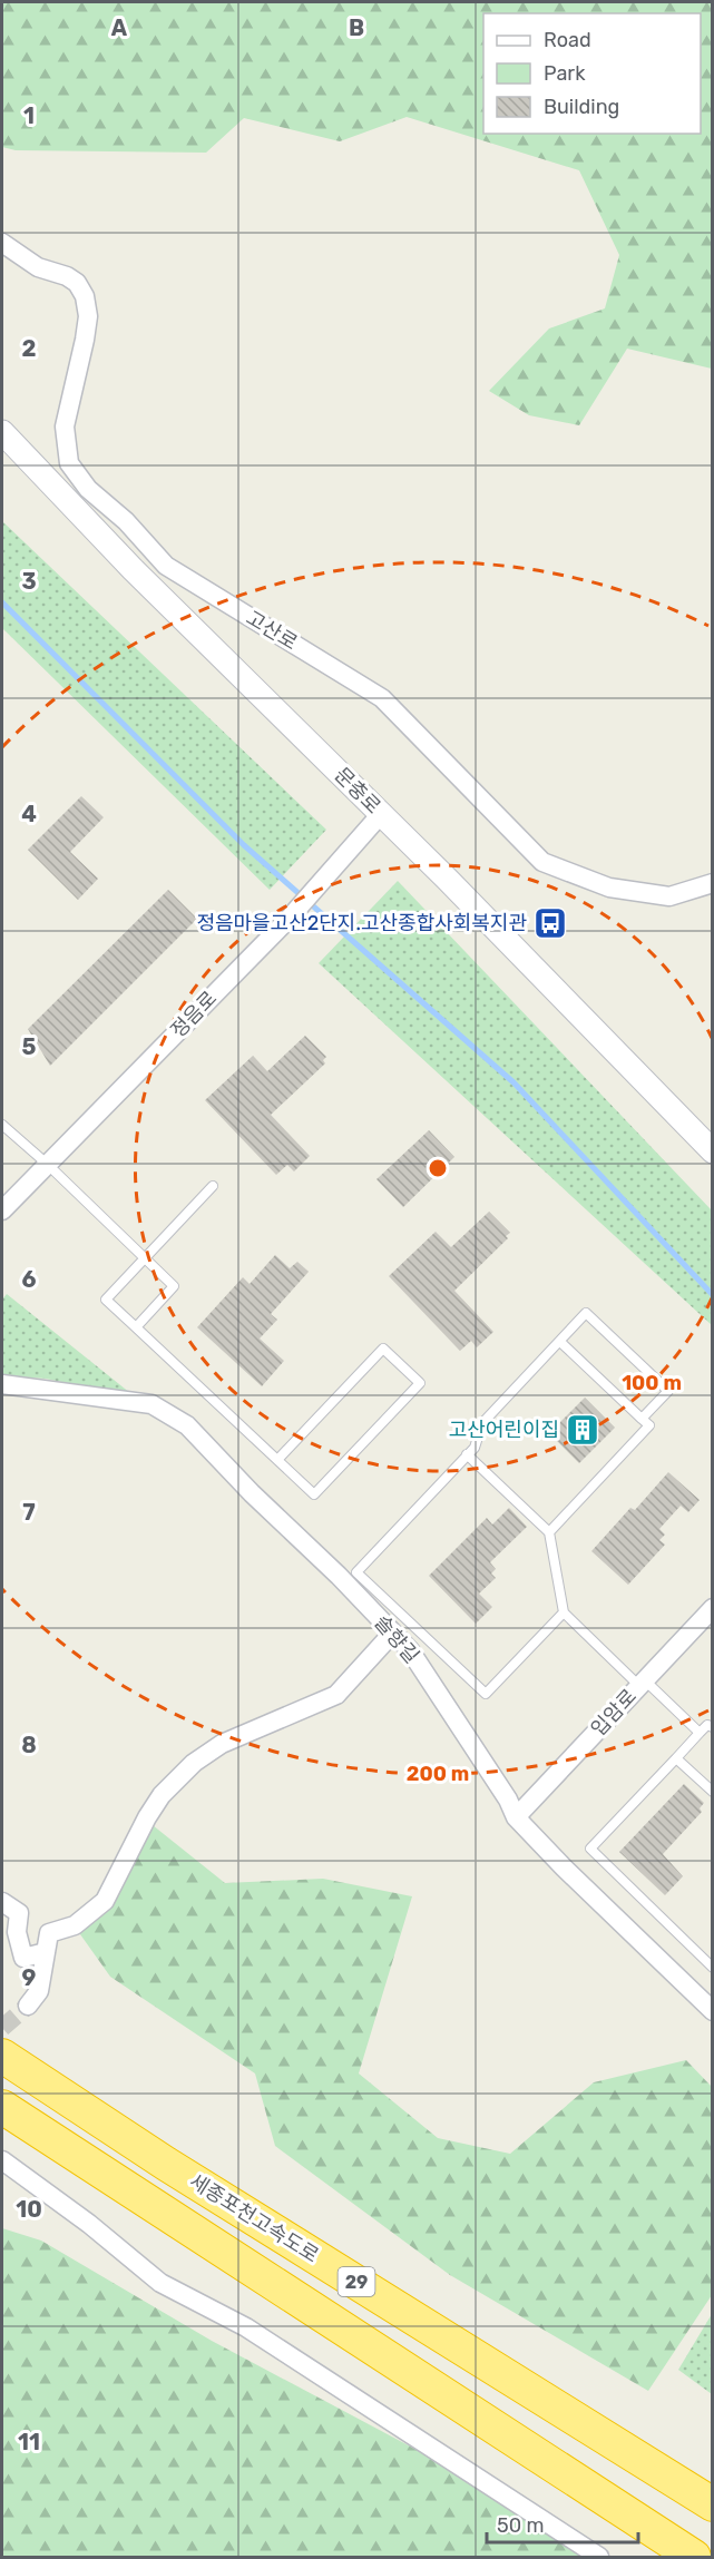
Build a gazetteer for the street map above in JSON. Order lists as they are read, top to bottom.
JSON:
{
  "streets": {
    "highway": ["세종포천고속도로", "29"],
    "street": [
      "고산로",
      "문충로",
      "정음로",
      "솔향길",
      "입암로"
    ]
  },
  "crossings": [
    ["문충로", "정음로"],
    ["솔향길", "입암로"]
  ],
  "places": {
    "bus stop": ["정음마을고산2단지.고산종합사회복지관"],
    "building": ["고산어린이집"]
  },
  "legend": ["Road", "Park", "Building"],
  "scale_bar": "50 m",
  "grid": {
    "columns": ["A", "B"],
    "rows": [
      "1",
      "2",
      "3",
      "4",
      "5",
      "6",
      "7",
      "8",
      "9",
      "10",
      "11"
    ]
  },
  "rings": ["100 m", "200 m"]
}
